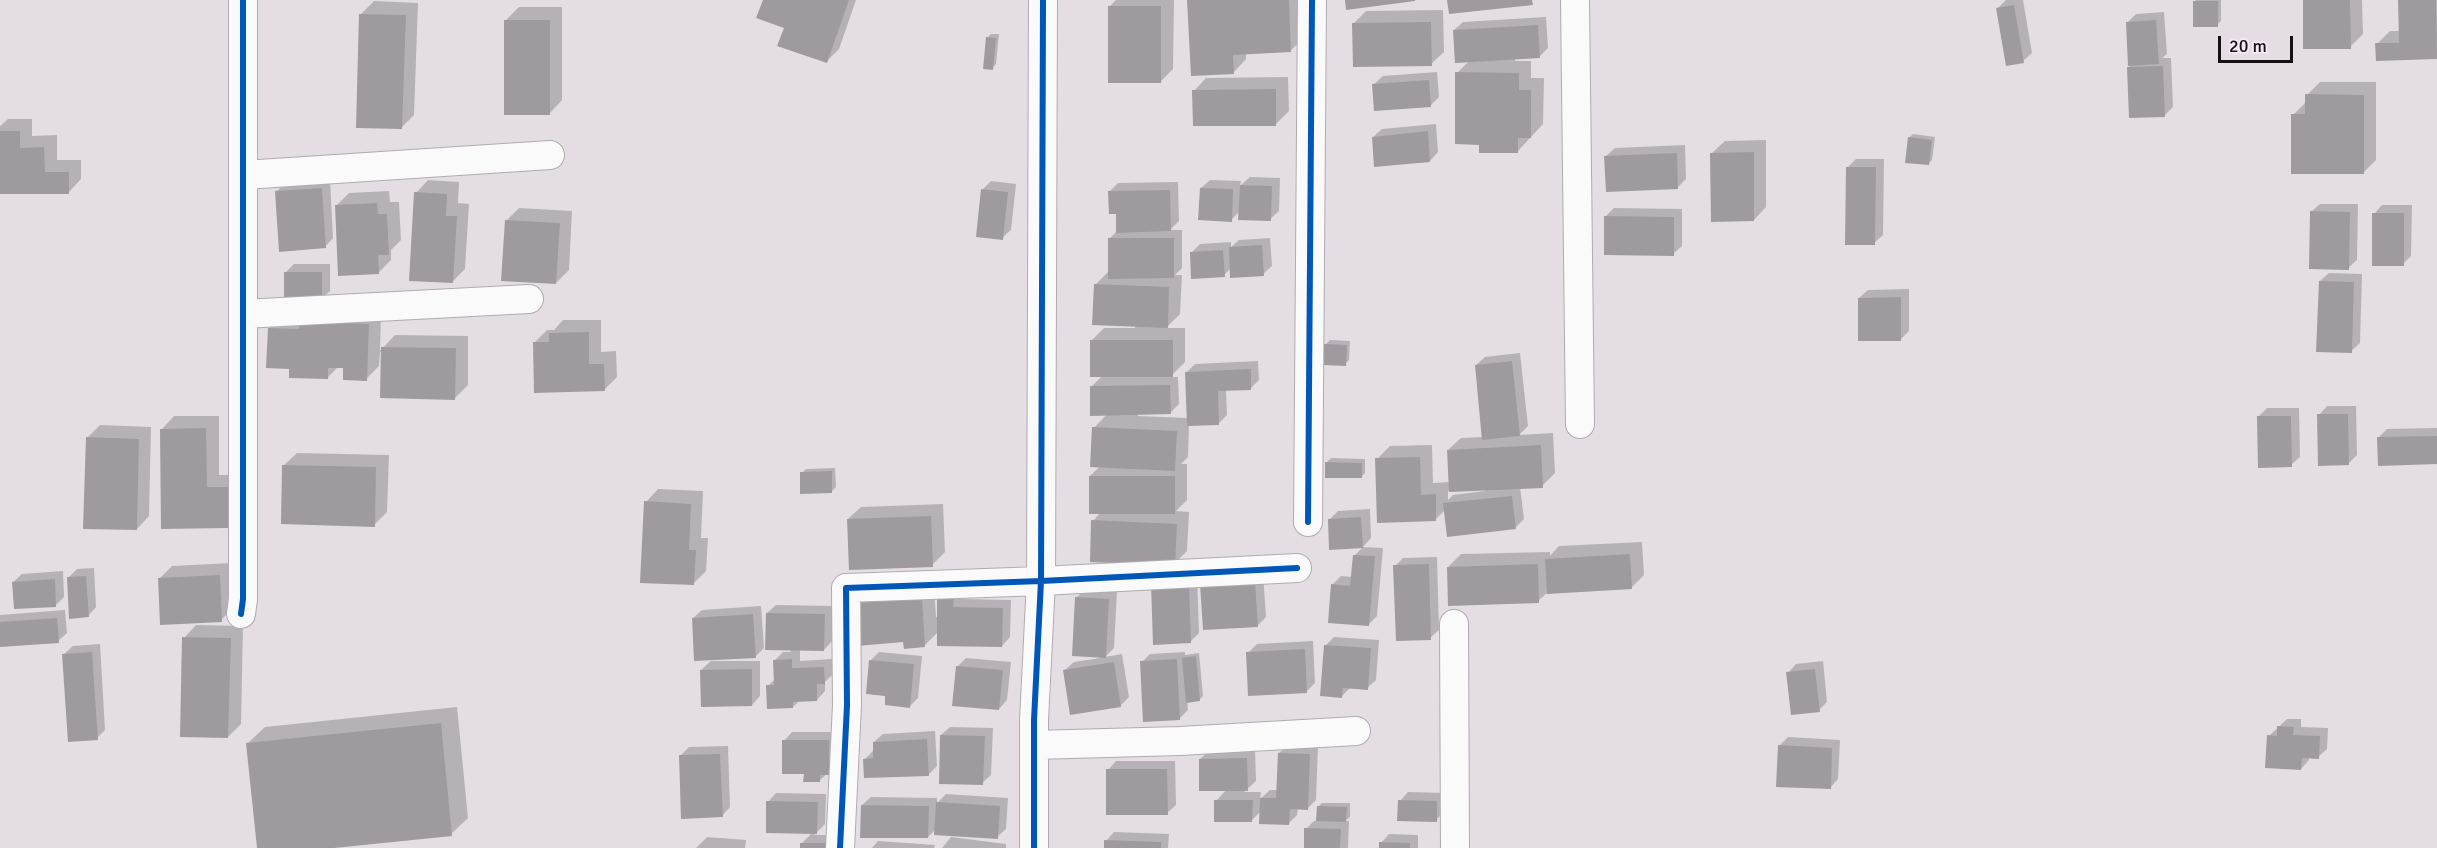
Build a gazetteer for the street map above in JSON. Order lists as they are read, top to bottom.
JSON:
{
  "scale_bar": "20 m"
}
